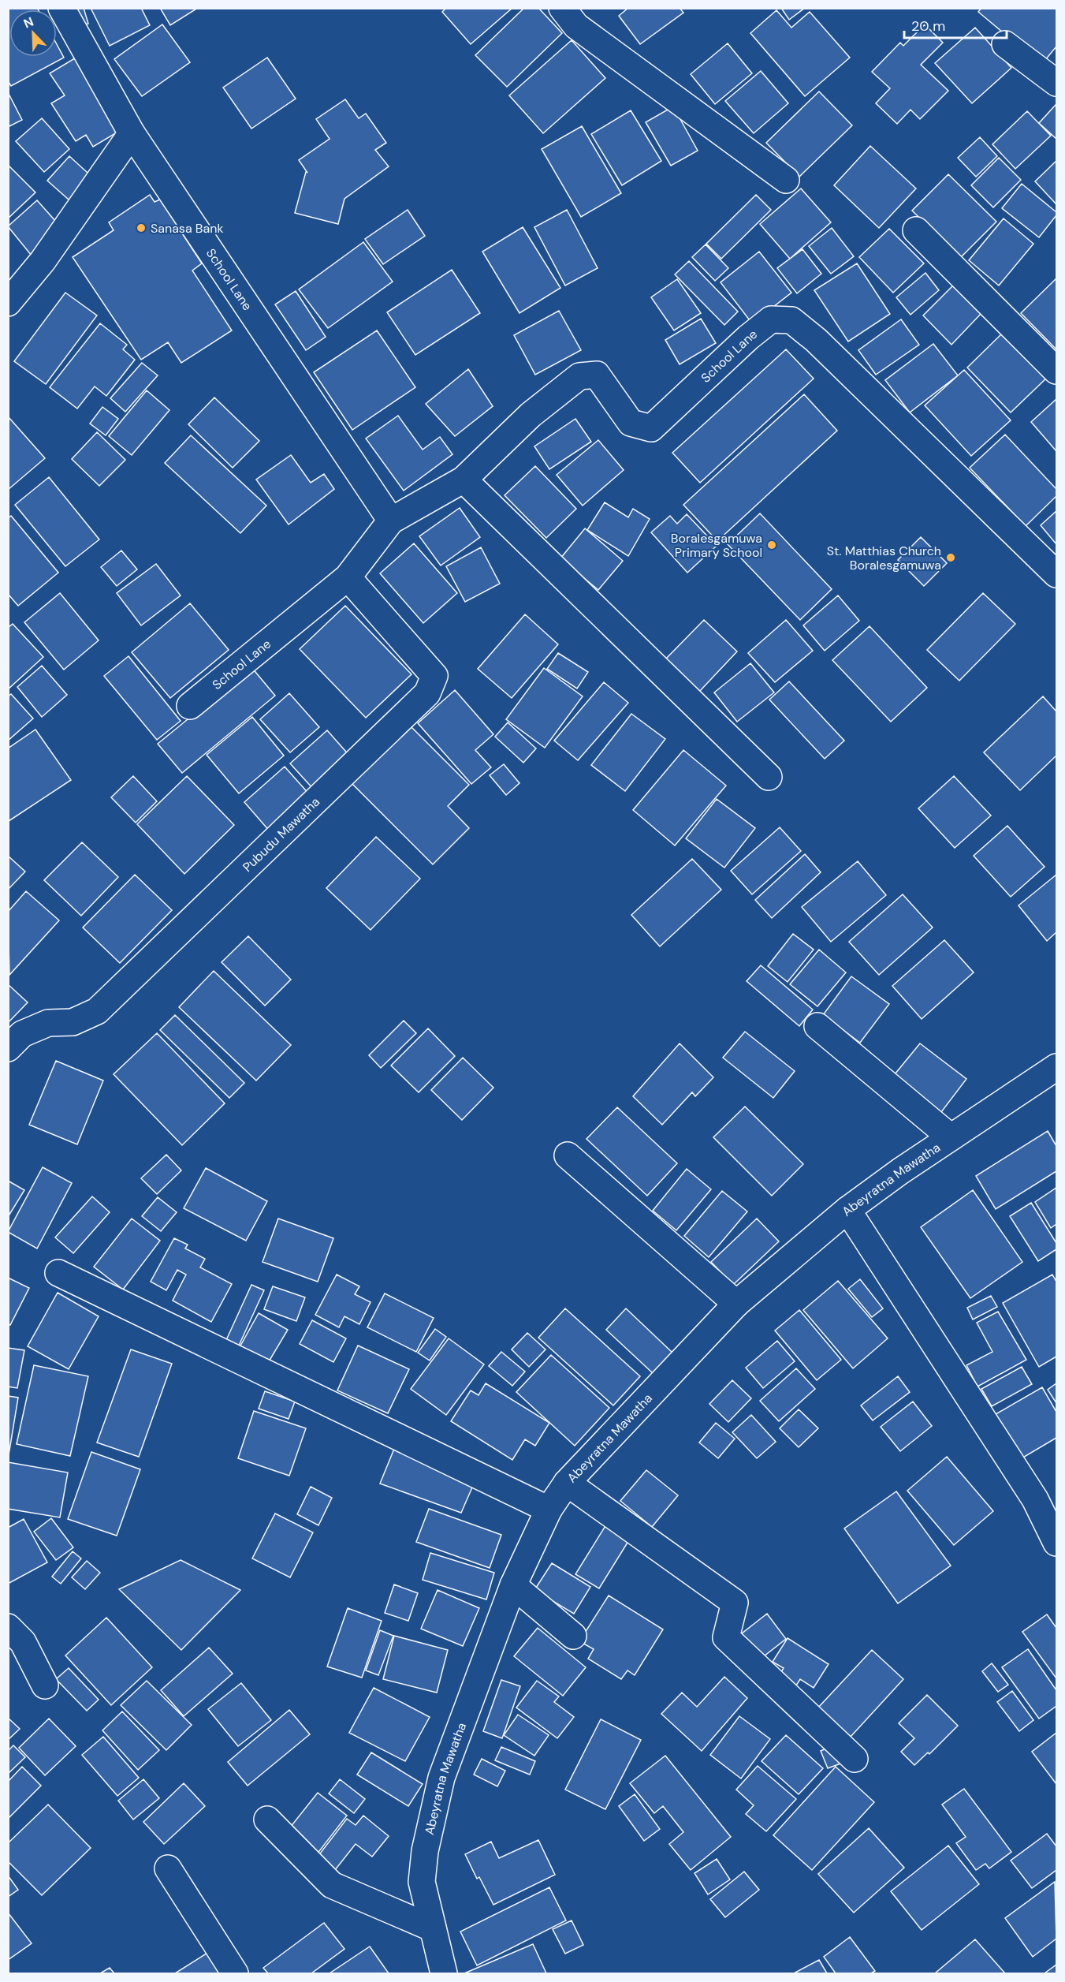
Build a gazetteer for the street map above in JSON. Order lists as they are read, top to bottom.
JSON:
{
  "streets": {
    "street": ["School Lane", "Pubudu Mawatha", "Abeyratna Mawatha"]
  },
  "crossings": [
    ["School Lane", "Pubudu Mawatha"]
  ],
  "places": ["Sanasa Bank", "Boralesgamuwa Primary School", "St. Matthias Church Boralesgamuwa"],
  "scale_bar": "20 m",
  "north": "top left"
}
